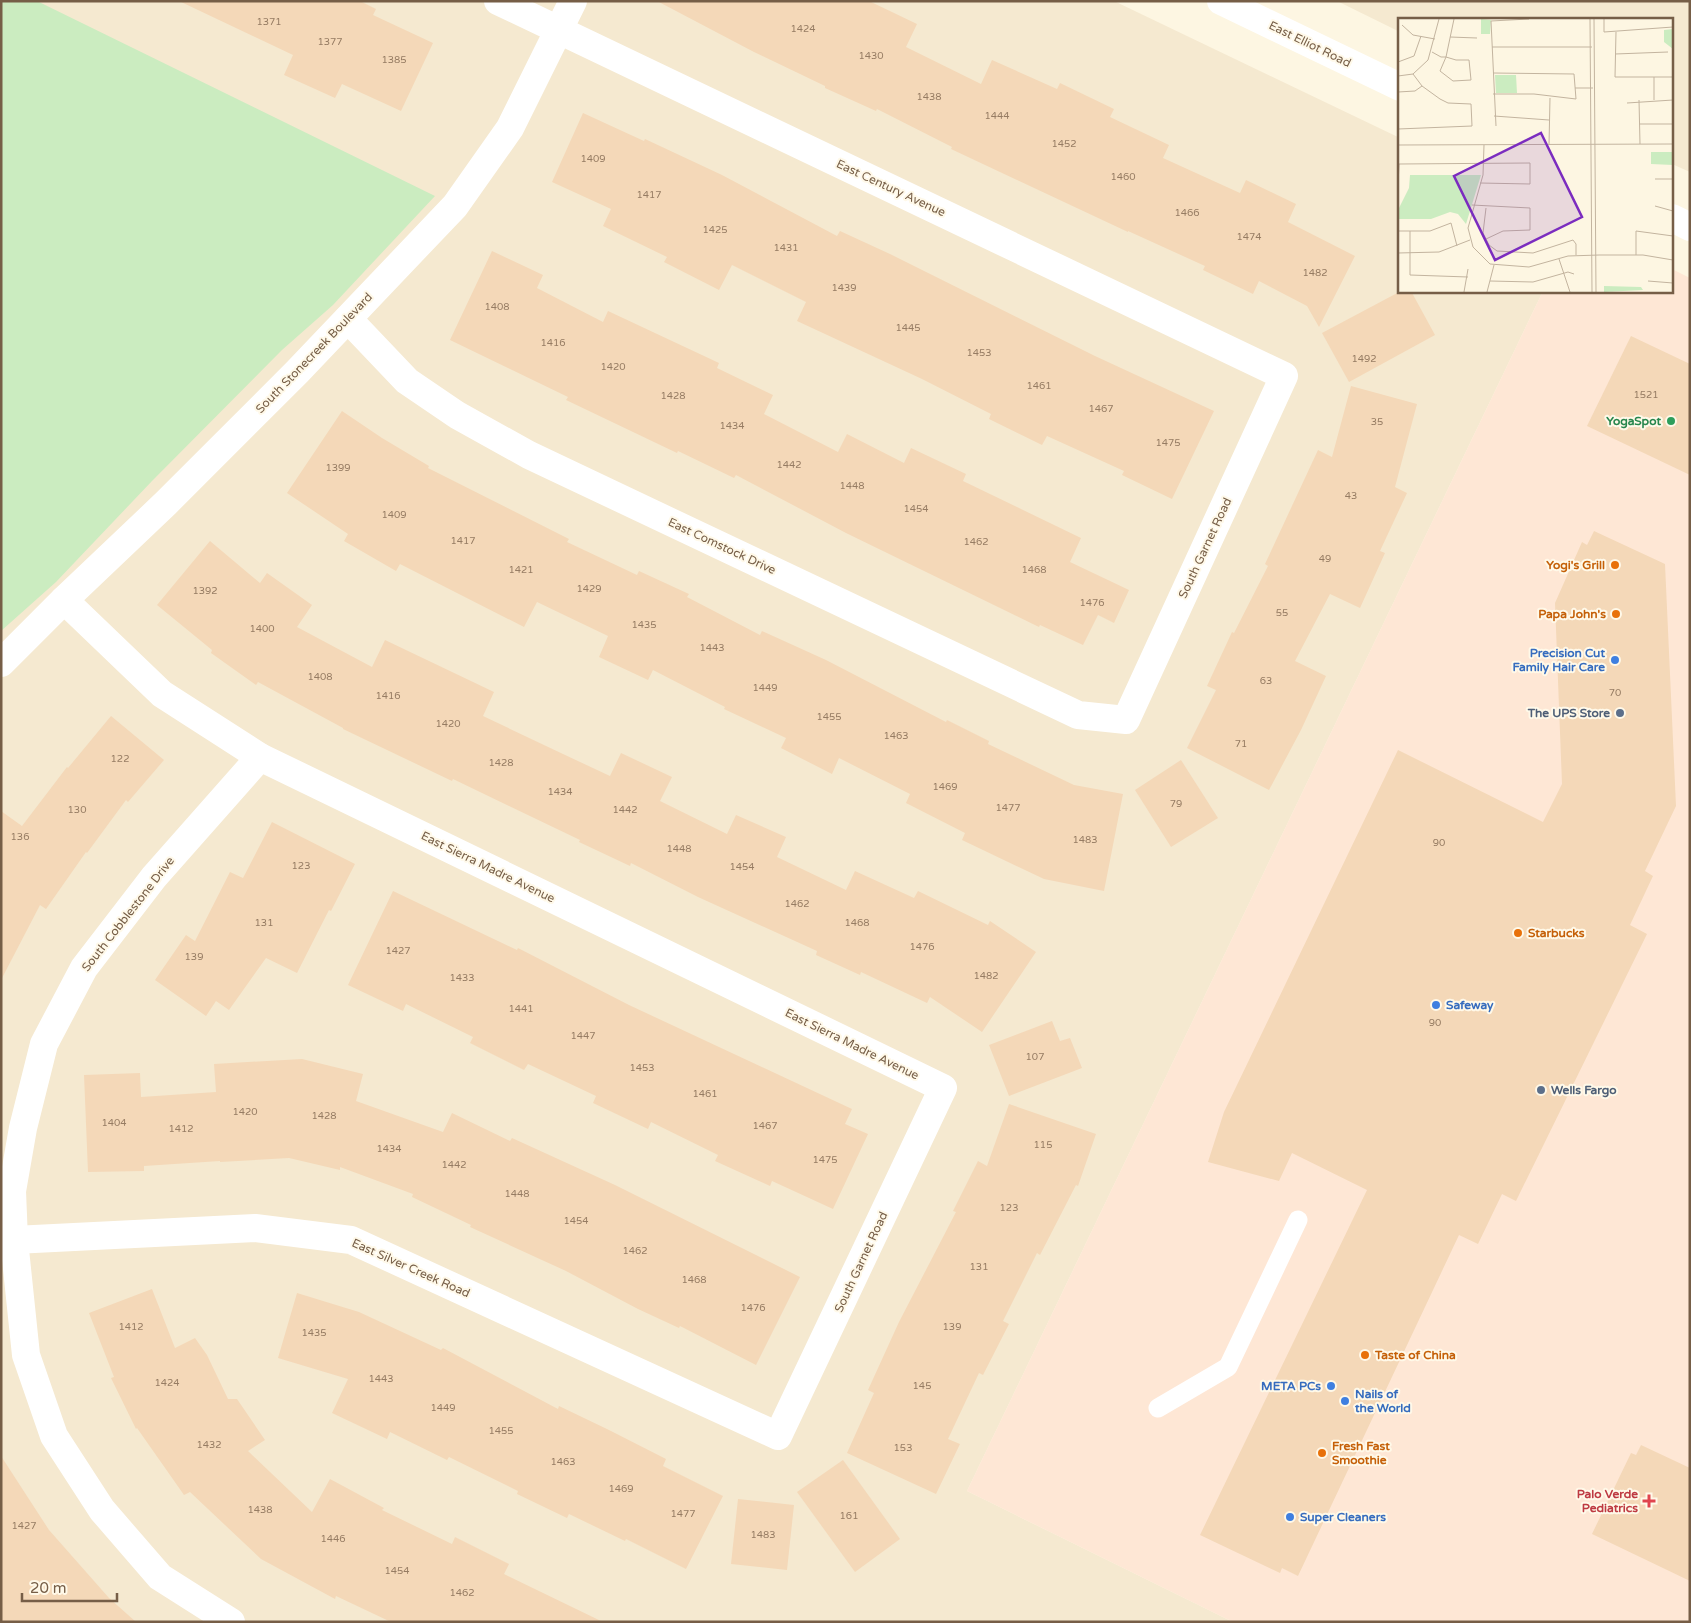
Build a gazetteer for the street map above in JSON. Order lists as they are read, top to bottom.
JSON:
{
  "streets": {
    "street": [
      "East Elliot Road",
      "East Century Avenue",
      "South Stonecreek Boulevard",
      "East Comstock Drive",
      "South Garnet Road",
      "East Sierra Madre Avenue",
      "South Cobblestone Drive",
      "East Silver Creek Road"
    ]
  },
  "crossings": [
    ["East Century Avenue", "South Stonecreek Boulevard"],
    ["East Century Avenue", "South Garnet Road"],
    ["South Stonecreek Boulevard", "East Comstock Drive"],
    ["South Stonecreek Boulevard", "East Sierra Madre Avenue"],
    ["East Comstock Drive", "South Garnet Road"],
    ["South Garnet Road", "East Sierra Madre Avenue"],
    ["South Garnet Road", "East Silver Creek Road"],
    ["East Sierra Madre Avenue", "South Cobblestone Drive"],
    ["South Cobblestone Drive", "East Silver Creek Road"]
  ],
  "places": {
    "other": [
      "YogaSpot",
      "Yogi's Grill",
      "Papa John's",
      "Precision Cut Family Hair Care",
      "The UPS Store",
      "Starbucks",
      "Safeway",
      "Wells Fargo",
      "Taste of China",
      "META PCs",
      "Nails of the World",
      "Fresh Fast Smoothie",
      "Super Cleaners"
    ],
    "health": ["Palo Verde Pediatrics"]
  },
  "house_numbers": [
    "1371",
    "1424",
    "1377",
    "1430",
    "1385",
    "1438",
    "1444",
    "1452",
    "1409",
    "1460",
    "1417",
    "1466",
    "1425",
    "1474",
    "1431",
    "1482",
    "1439",
    "1408",
    "1445",
    "1416",
    "1453",
    "1492",
    "1420",
    "1461",
    "1521",
    "1428",
    "1467",
    "35",
    "1434",
    "1475",
    "1442",
    "1399",
    "1448",
    "43",
    "1454",
    "1409",
    "1417",
    "1462",
    "49",
    "1421",
    "1468",
    "1429",
    "1392",
    "1476",
    "55",
    "1435",
    "1400",
    "1443",
    "1408",
    "63",
    "1449",
    "70",
    "1416",
    "1455",
    "1420",
    "1463",
    "71",
    "122",
    "1428",
    "1469",
    "1434",
    "79",
    "1477",
    "130",
    "1442",
    "136",
    "1483",
    "90",
    "1448",
    "123",
    "1454",
    "1462",
    "131",
    "1468",
    "1476",
    "1427",
    "139",
    "1482",
    "1433",
    "1441",
    "90",
    "1447",
    "107",
    "1453",
    "1461",
    "1420",
    "1428",
    "1404",
    "1467",
    "1412",
    "115",
    "1434",
    "1475",
    "1442",
    "1448",
    "123",
    "1454",
    "1462",
    "131",
    "1468",
    "1476",
    "1412",
    "139",
    "1435",
    "1443",
    "1424",
    "145",
    "1449",
    "1455",
    "1432",
    "153",
    "1463",
    "1469",
    "1438",
    "1477",
    "161",
    "1427",
    "1483",
    "1446",
    "1454",
    "1462"
  ],
  "scale_bar": "20 m"
}
